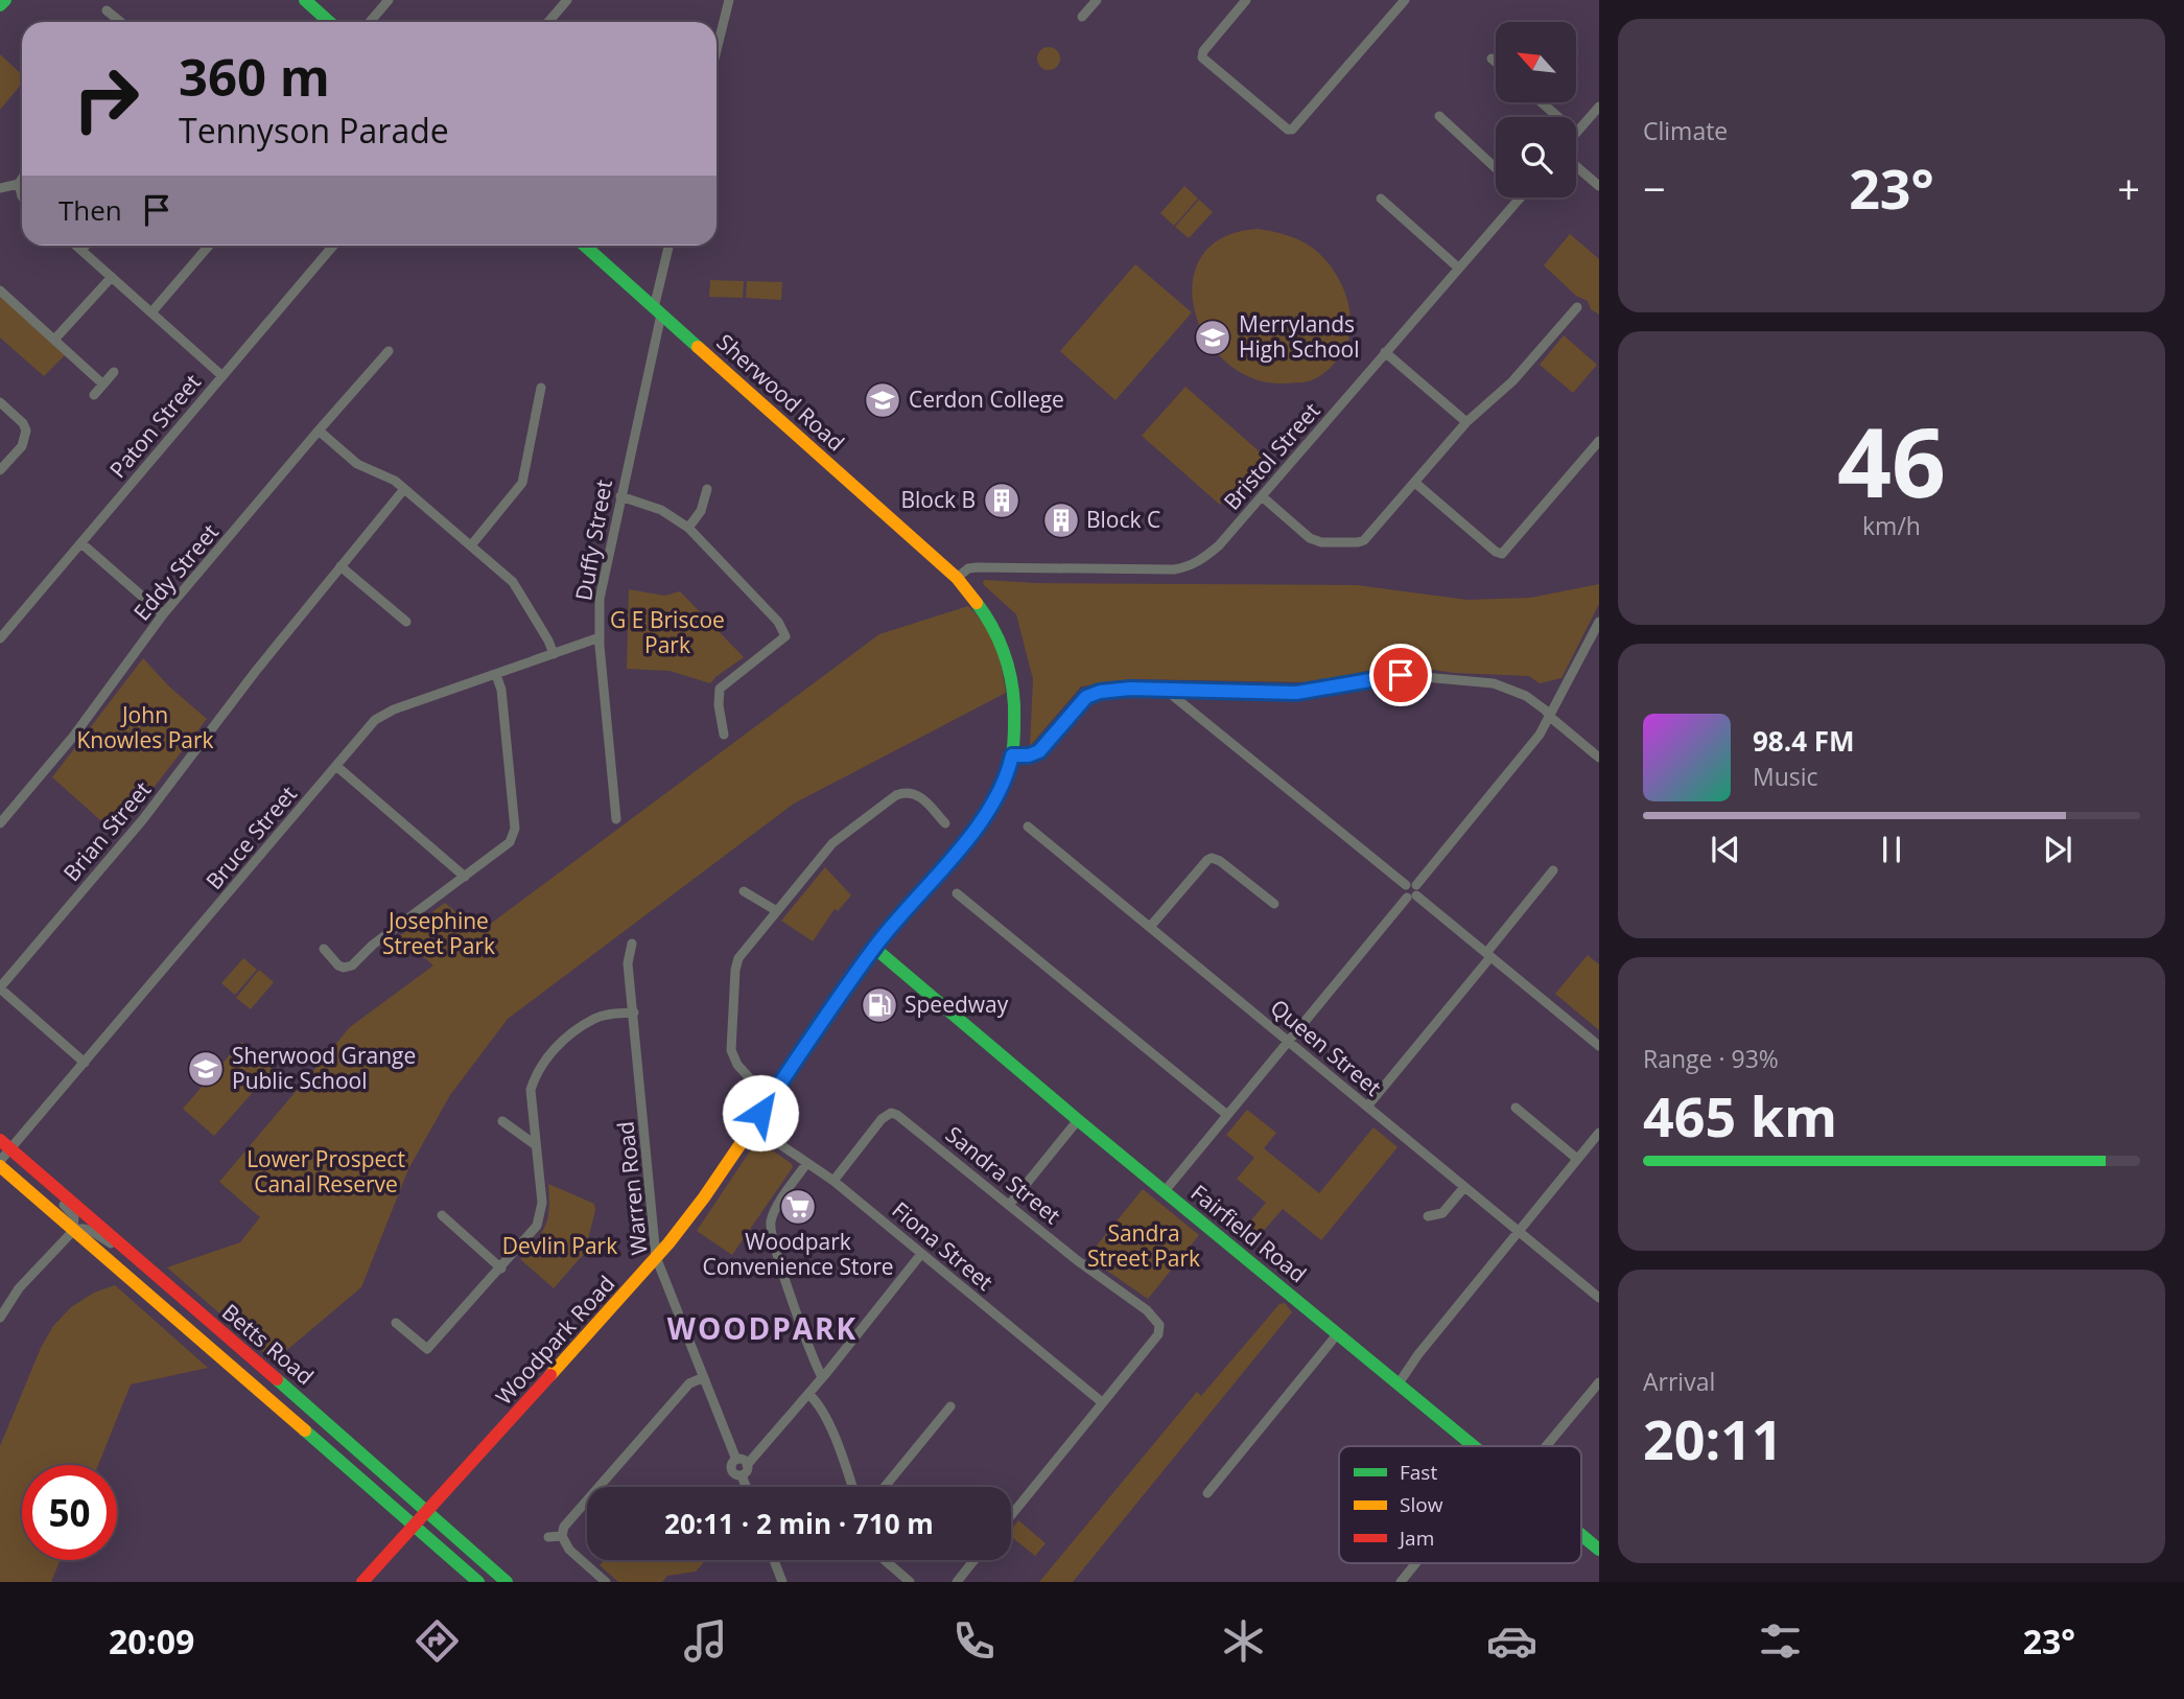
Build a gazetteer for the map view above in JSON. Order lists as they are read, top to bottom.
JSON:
{
  "streets": {
    "main road": [
      "Sherwood Road",
      "Fairfield Road",
      "Woodpark Road",
      "Betts Road"
    ],
    "street": [
      "Paton Street",
      "Bristol Street",
      "Duffy Street",
      "Eddy Street",
      "Brian Street",
      "Bruce Street",
      "Queen Street",
      "Sandra Street",
      "Warren Road",
      "Fiona Street"
    ]
  },
  "crossings": [
    ["Sherwood Road", "Bristol Street"],
    ["Sherwood Road", "Duffy Street"],
    ["Sherwood Road", "Woodpark Road"],
    ["Duffy Street", "Bruce Street"],
    ["Bruce Street", "Betts Road"],
    ["Sandra Street", "Fiona Street"],
    ["Warren Road", "Woodpark Road"],
    ["Fairfield Road", "Woodpark Road"],
    ["Fiona Street", "Woodpark Road"],
    ["Woodpark Road", "Betts Road"]
  ],
  "districts": ["WOODPARK"],
  "parks": [
    "G E Briscoe Park",
    "John Knowles Park",
    "Josephine Street Park",
    "Lower Prospect Canal Reserve",
    "Sandra Street Park",
    "Devlin Park"
  ],
  "places": {
    "school or university": ["Merrylands High School", "Cerdon College", "Sherwood Grange Public School"],
    "building": ["Block B", "Block C"],
    "fuel station": ["Speedway"],
    "supermarket": ["Woodpark Convenience Store"]
  },
  "legend": ["Fast", "Slow", "Jam"],
  "north": "top left",
  "page": {
    "tile": [
      "Climate",
      ["46", "km/h"],
      ["Range · 93%", "465 km"],
      ["Arrival", "20:11"]
    ],
    "turn": ["360 m", "Tennyson Parade"],
    "heat": ["−", "23°", "+"],
    "then": "Then",
    "song": ["98.4 FM", "Music"],
    "limit": "50",
    "trip": "20:11 · 2 min · 710 m",
    "tabs": ["20:09", "23°"]
  }
}
